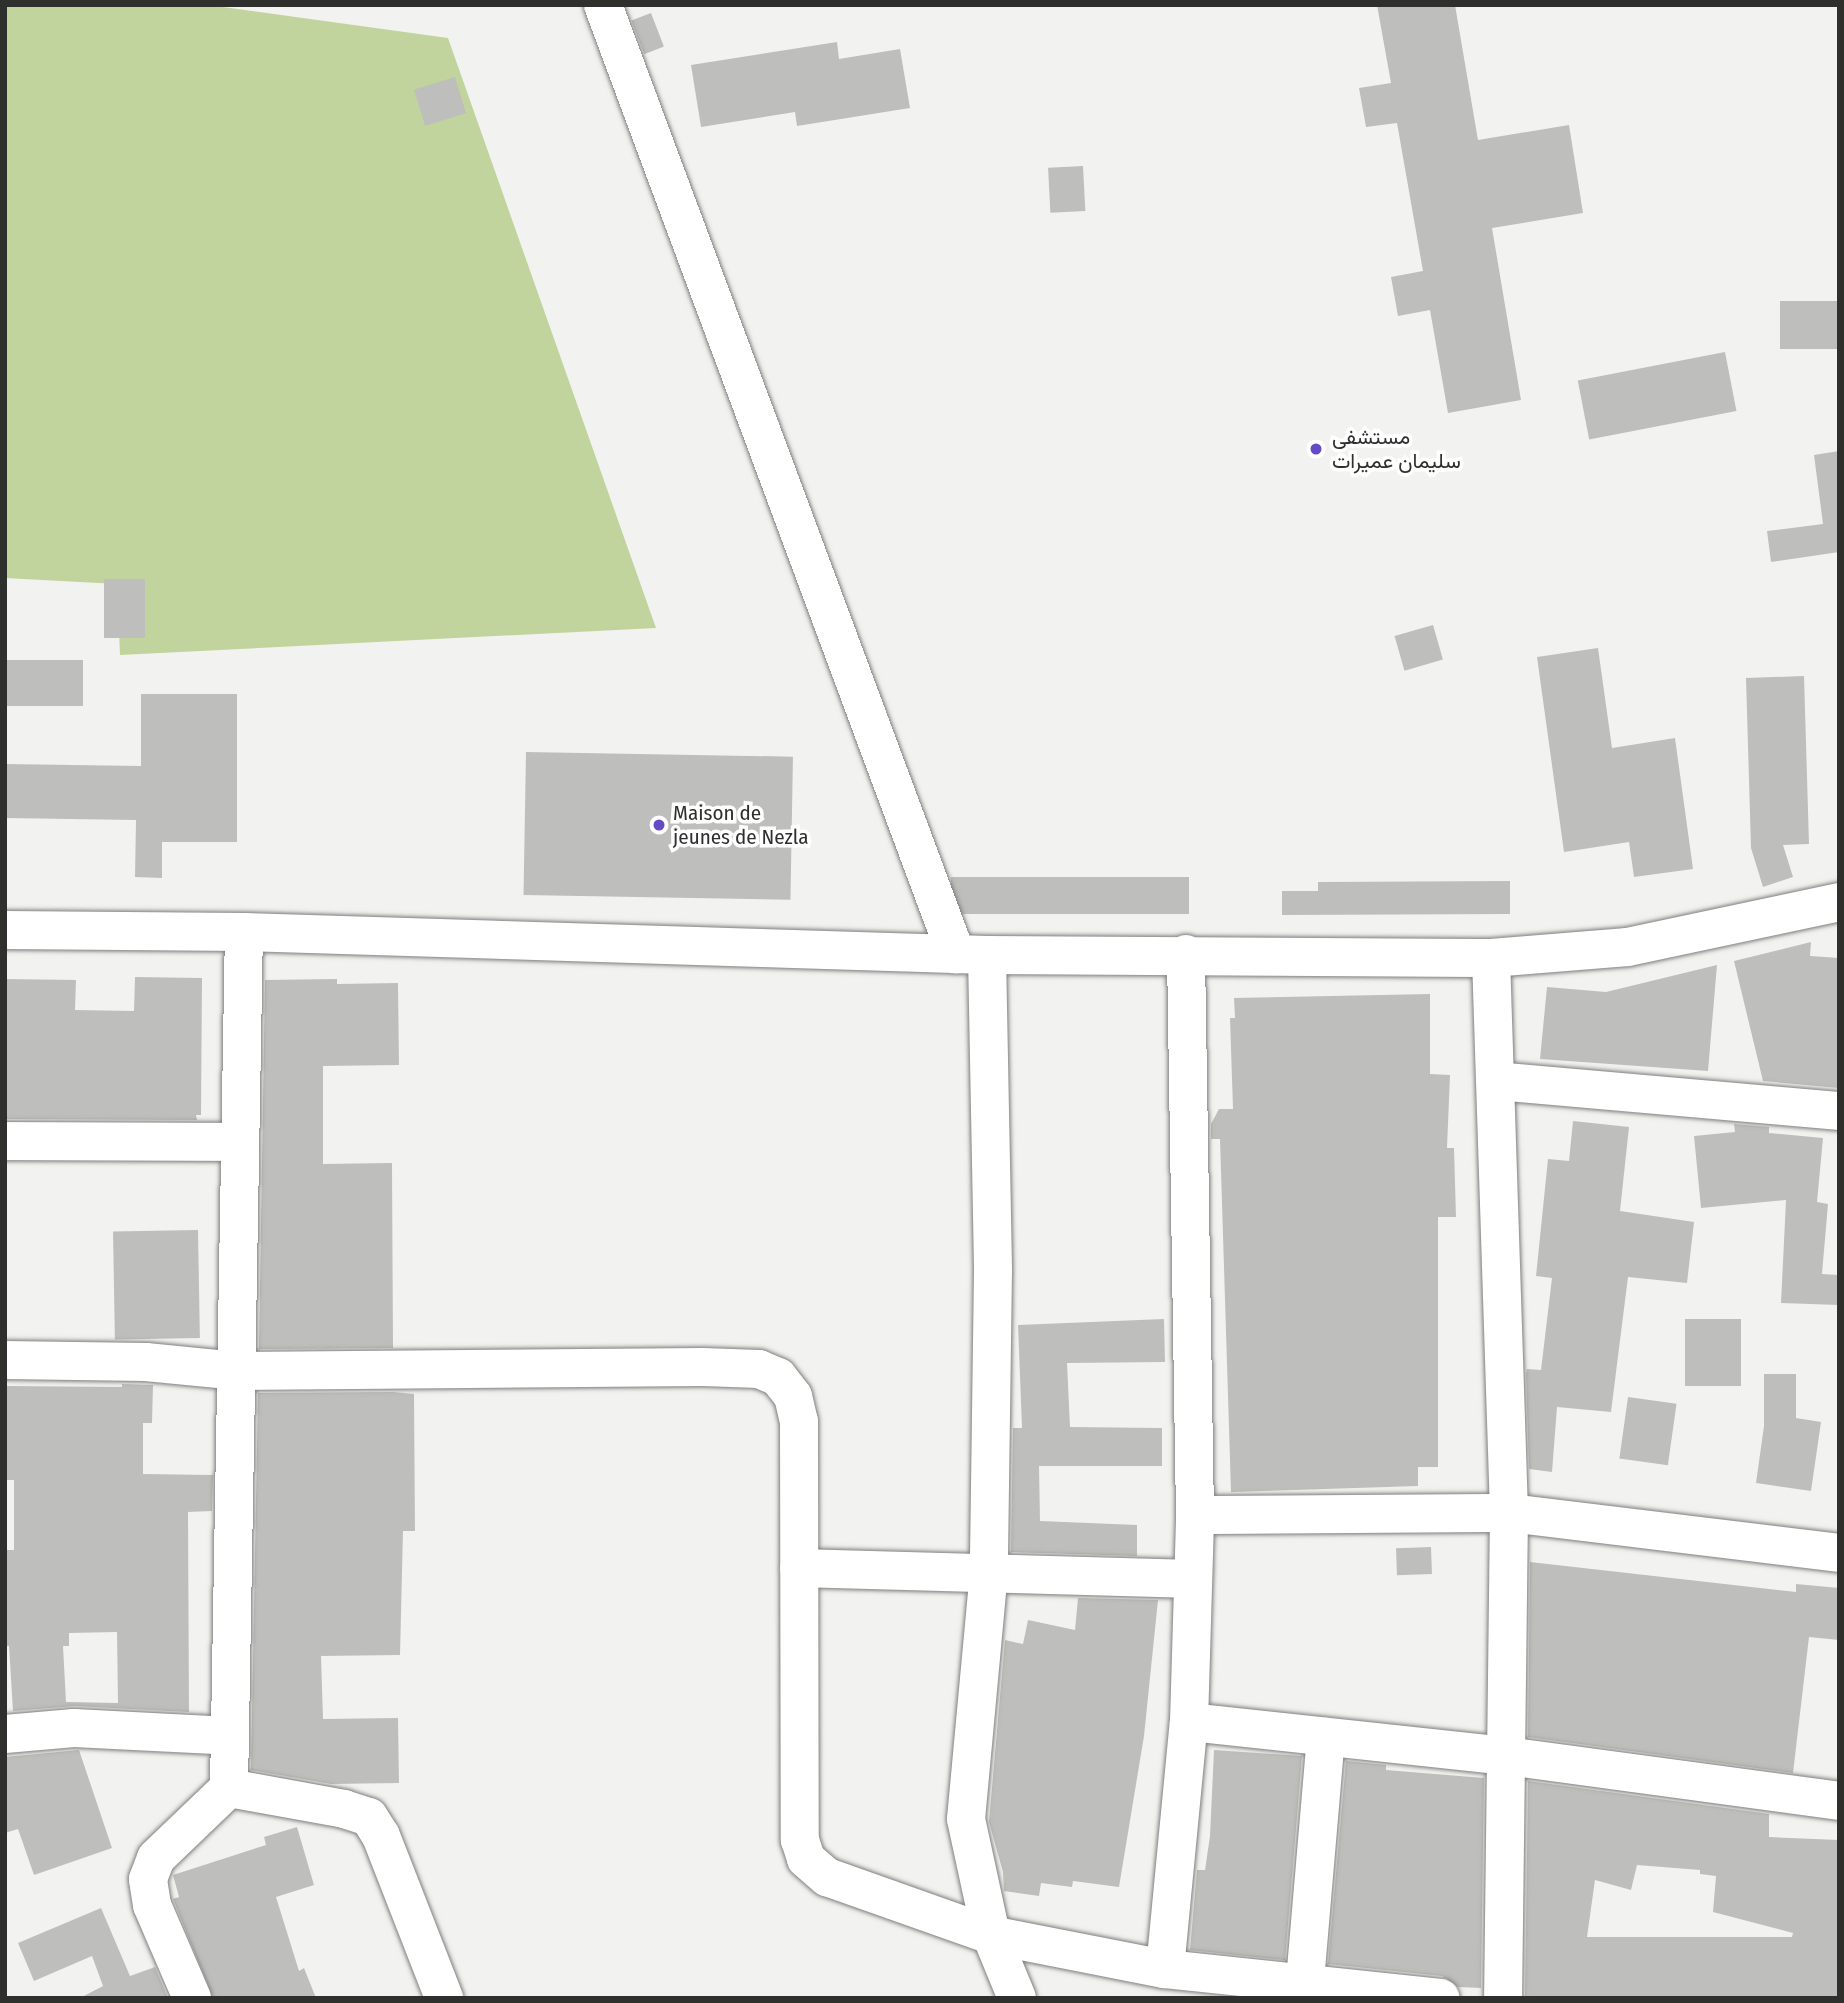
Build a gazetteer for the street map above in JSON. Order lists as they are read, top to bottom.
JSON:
{
  "places": ["مستشفى سليمان عميرات", "Maison de jeunes de Nezla"]
}
